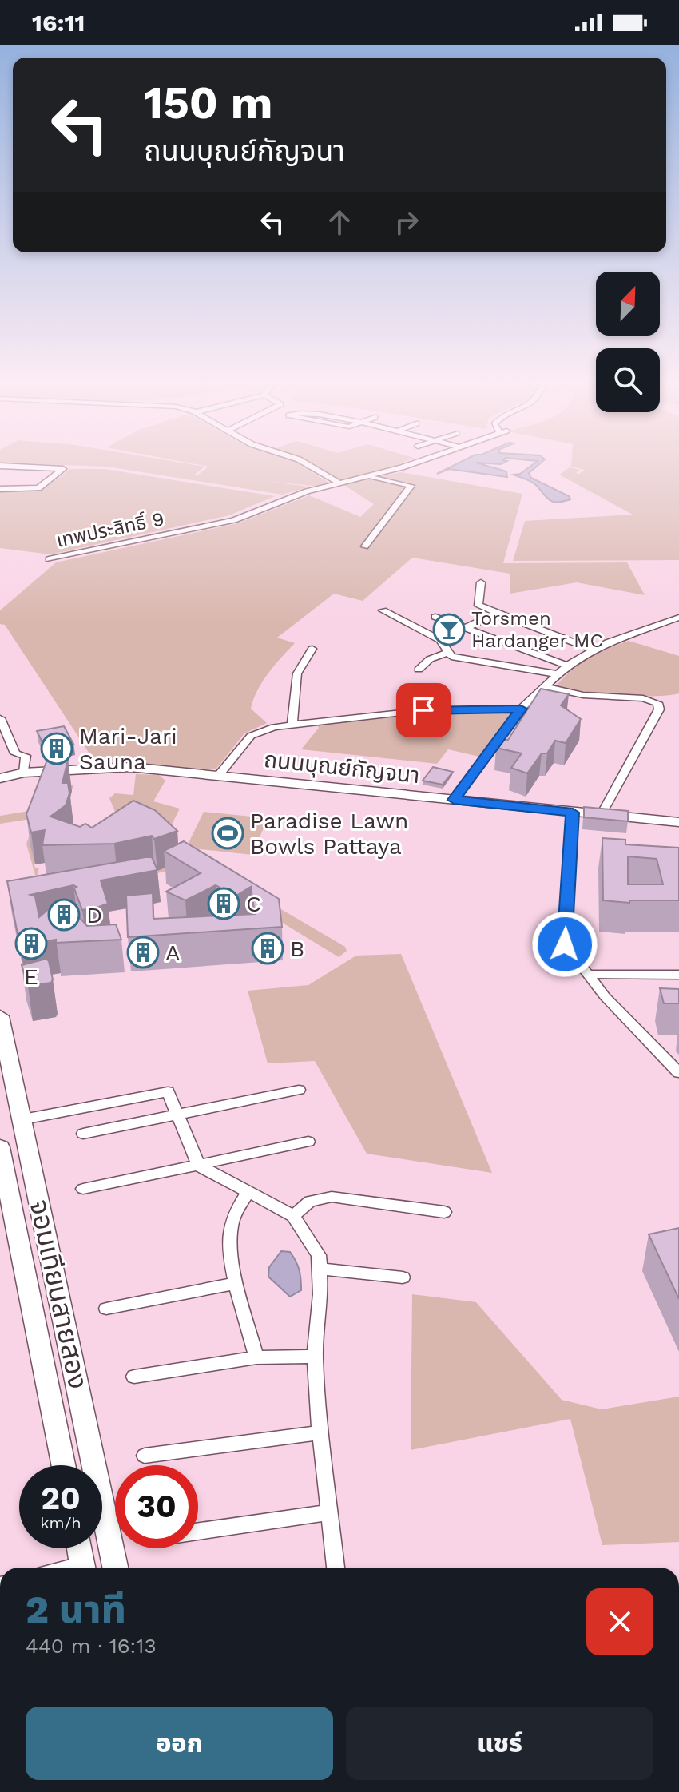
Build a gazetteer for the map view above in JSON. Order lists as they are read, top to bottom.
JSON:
{
  "streets": {
    "main road": ["จอมเทียนสายสอง"],
    "street": ["เทพประสิทธิ์ 9", "ถนนบุณย์กัญจนา"]
  },
  "places": {
    "bar": ["Torsmen Hardanger MC"],
    "building": [
      "Mari-Jari Sauna",
      "C",
      "D",
      "E",
      "B",
      "A"
    ],
    "sports": ["Paradise Lawn Bowls Pattaya"]
  },
  "north": "top right",
  "page": {
    "status": "16:11",
    "turn": ["150 m", "ถนนบุณย์กัญจนา"],
    "speed": "20 km/h",
    "limit": "30",
    "heading": ["2 นาที", "440 m · 16:13"],
    "buttons": ["ออก", "แชร์"]
  }
}
